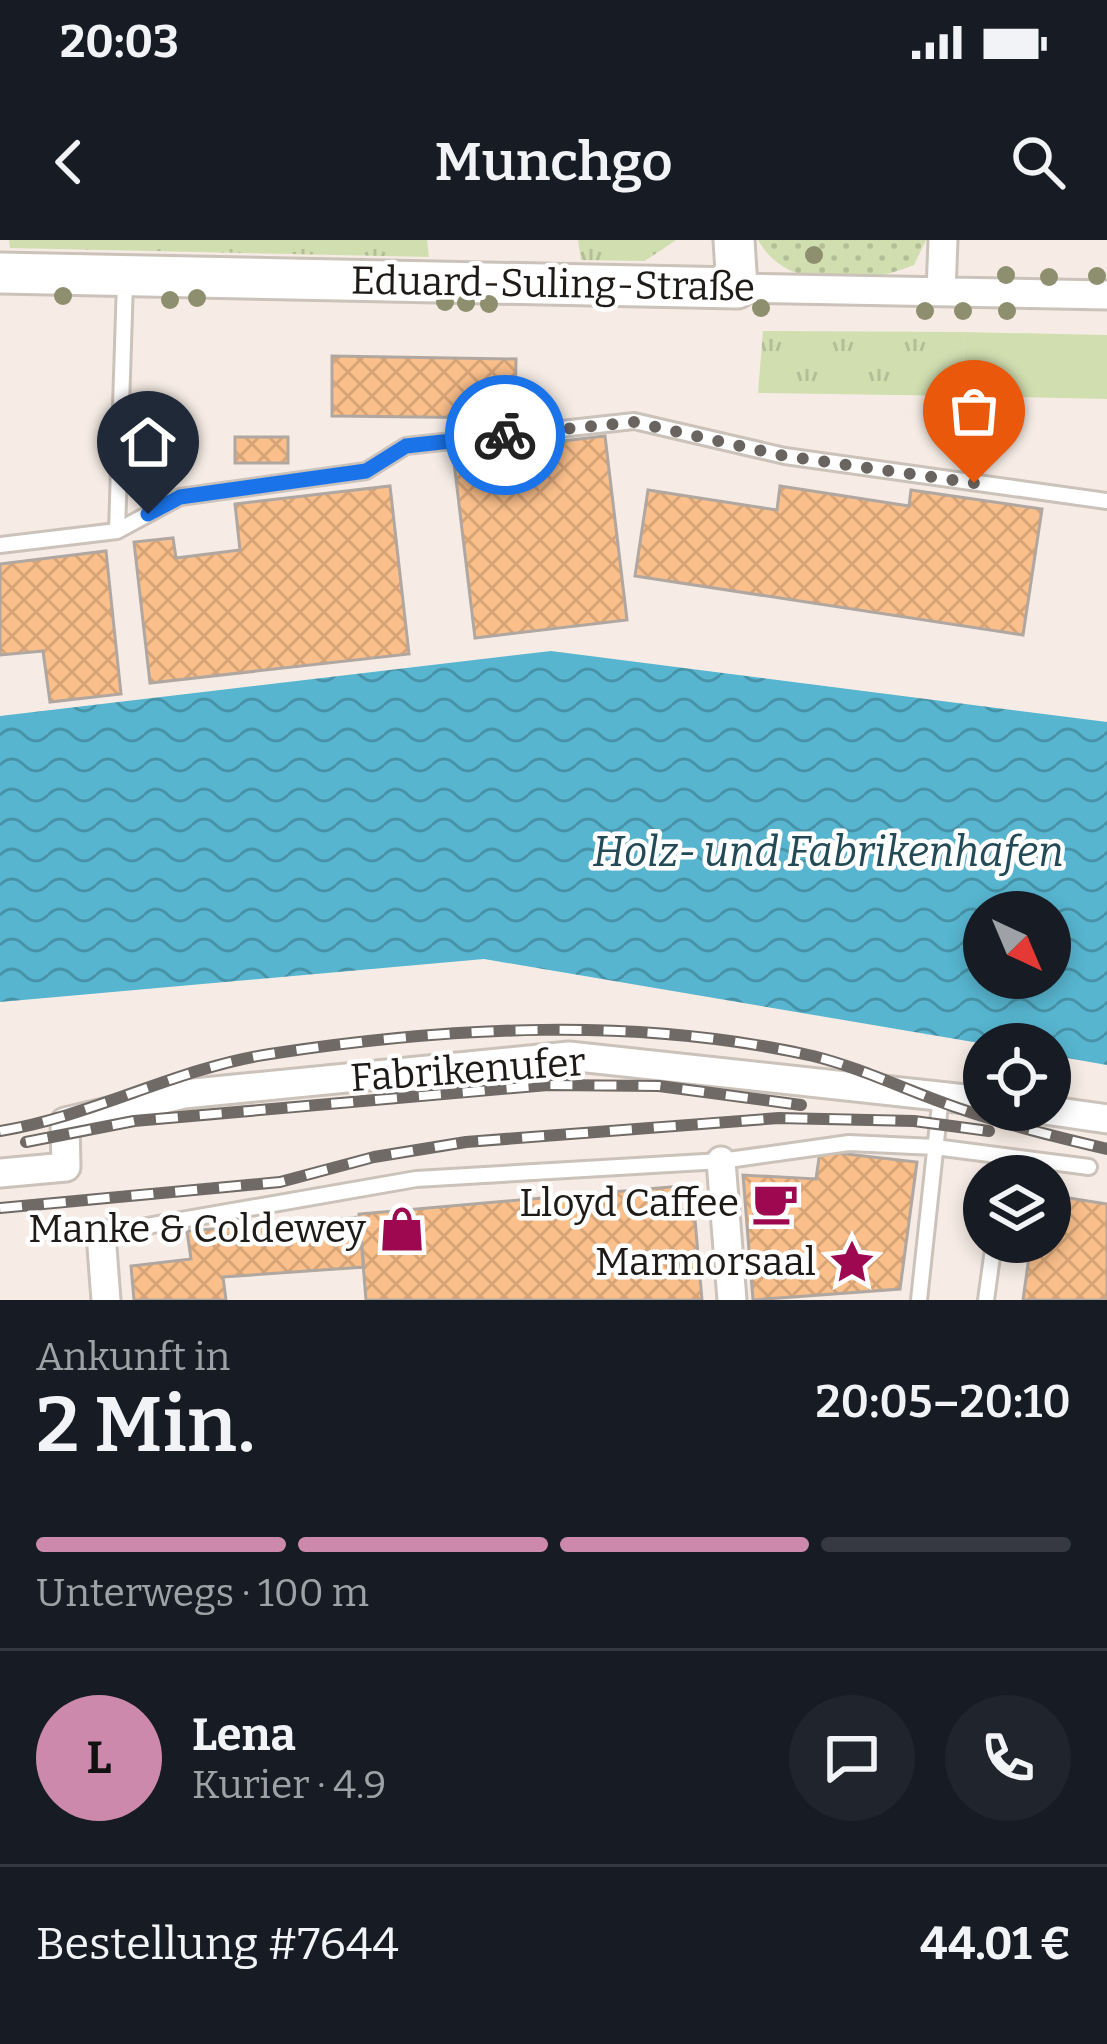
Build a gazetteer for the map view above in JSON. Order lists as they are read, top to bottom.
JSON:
{
  "streets": {
    "street": ["Eduard-Suling-Straße", "Fabrikenufer"]
  },
  "water": ["Holz- und Fabrikenhafen"],
  "places": {
    "cafe": ["Lloyd Caffee"],
    "shop": ["Manke & Coldewey"],
    "place": ["Marmorsaal"]
  },
  "north": "bottom right",
  "page": {
    "status": "20:03",
    "header": "Munchgo",
    "heading": ["2 Min.", "Ankunft in", "20:05–20:10"],
    "panel": [
      "Lena",
      "Kurier · 4.9",
      "Bestellung #7644",
      "44.01 €"
    ],
    "bar": "Unterwegs · 100 m",
    "round": "L"
  }
}
